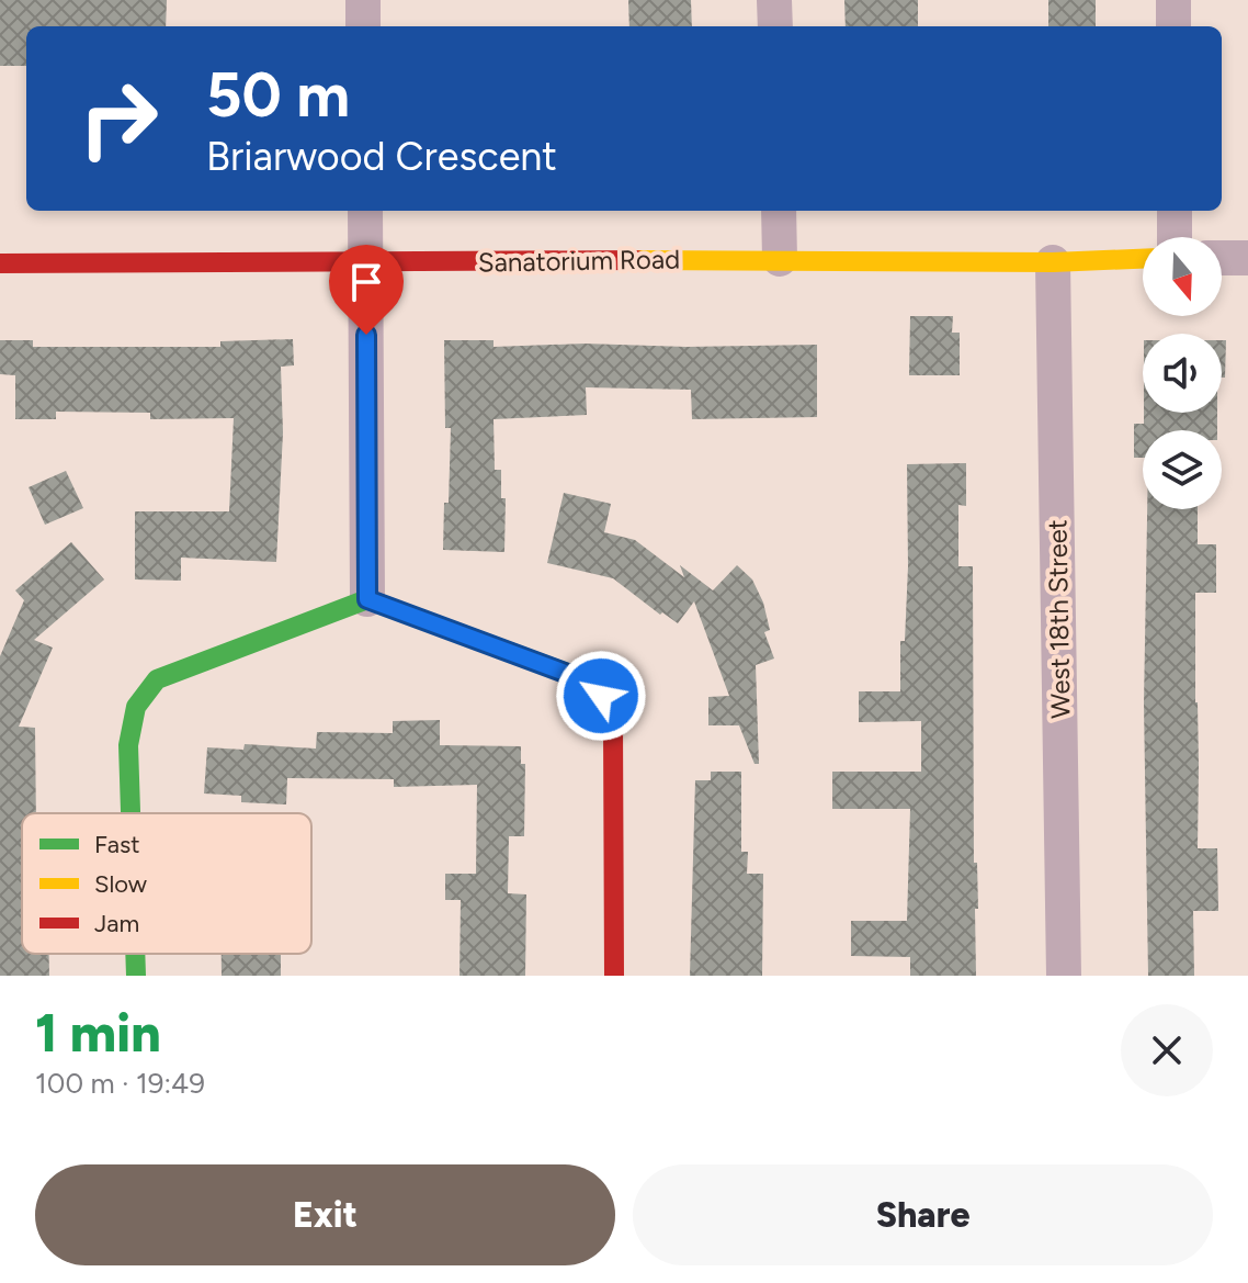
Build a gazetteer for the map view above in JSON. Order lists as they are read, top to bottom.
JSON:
{
  "streets": {
    "street": ["Sanatorium Road", "West 18th Street"]
  },
  "crossings": [
    ["Sanatorium Road", "West 18th Street"]
  ],
  "legend": ["Fast", "Slow", "Jam"],
  "north": "bottom",
  "page": {
    "turn": ["50 m", "Briarwood Crescent"],
    "heading": ["1 min", "100 m · 19:49"],
    "buttons": ["Exit", "Share"]
  }
}
